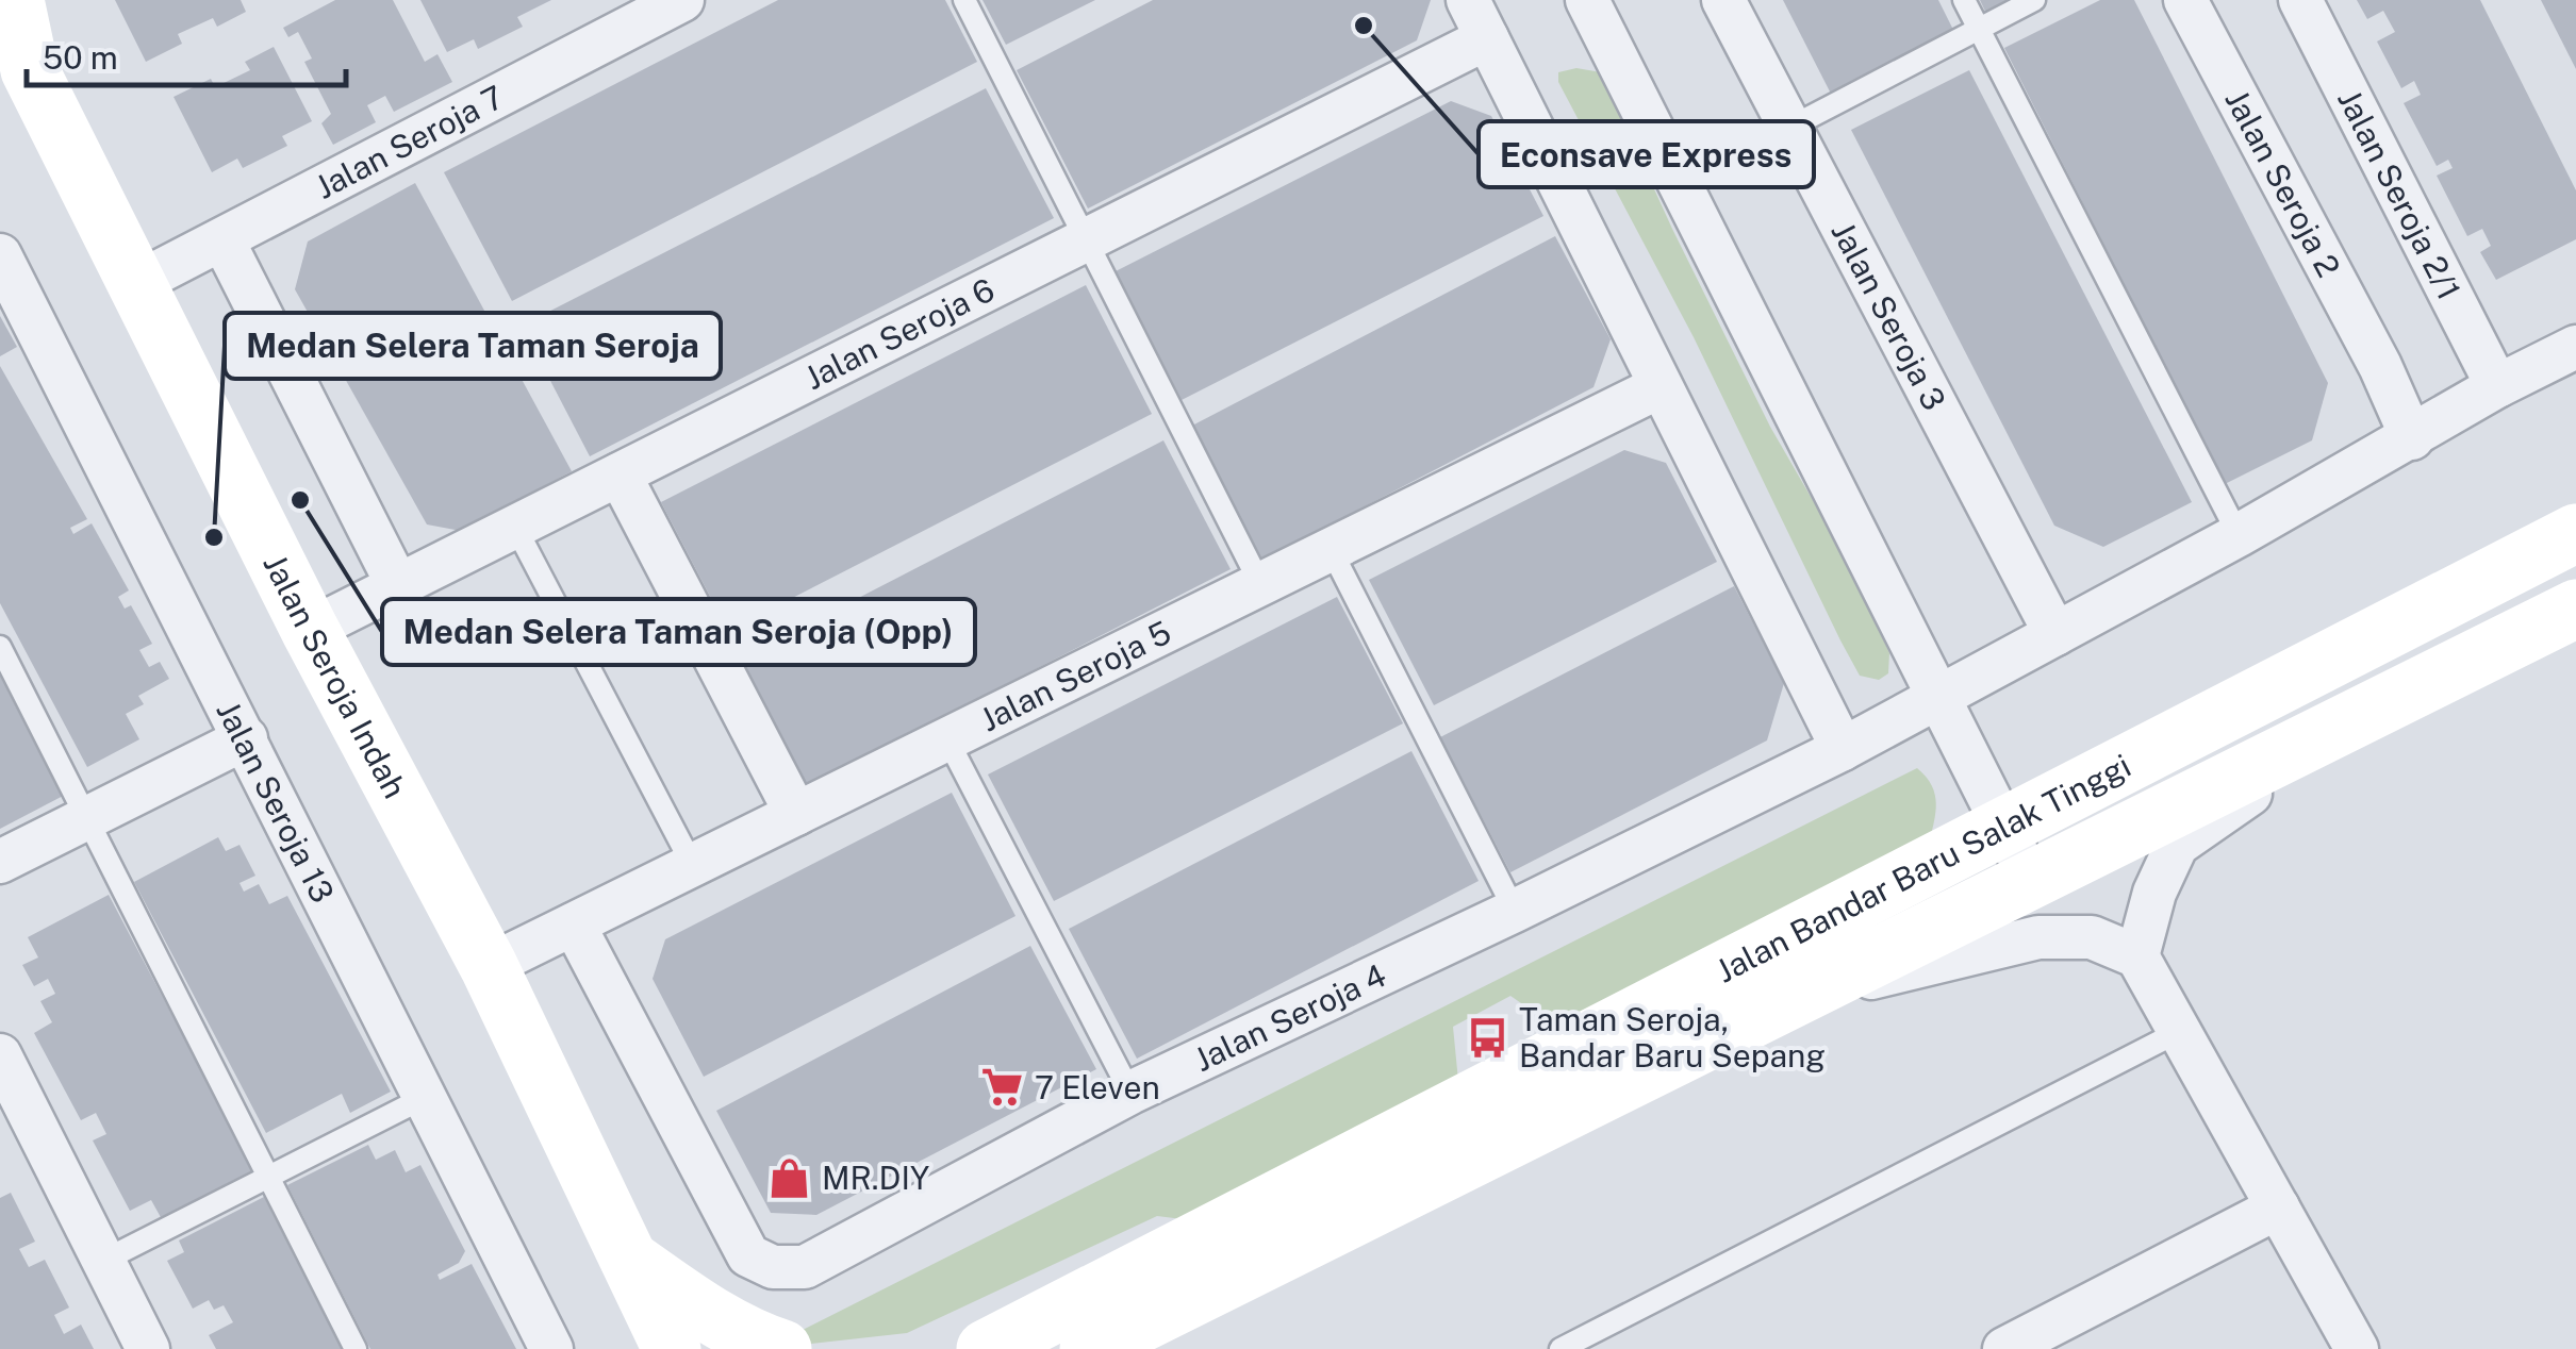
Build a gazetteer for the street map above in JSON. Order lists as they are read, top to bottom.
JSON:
{
  "streets": {
    "main road": ["Jalan Seroja Indah", "Jalan Bandar Baru Salak Tinggi"],
    "street": [
      "Jalan Seroja 7",
      "Jalan Seroja 2",
      "Jalan Seroja 2/1",
      "Jalan Seroja 3",
      "Jalan Seroja 6",
      "Jalan Seroja 5",
      "Jalan Seroja 13",
      "Jalan Seroja 4"
    ]
  },
  "crossings": [
    ["Jalan Seroja 7", "Jalan Seroja Indah"],
    ["Jalan Seroja 2", "Jalan Seroja 4"],
    ["Jalan Seroja 2/1", "Jalan Seroja 4"],
    ["Jalan Seroja 3", "Jalan Seroja 4"],
    ["Jalan Seroja 6", "Jalan Seroja Indah"],
    ["Jalan Seroja Indah", "Jalan Seroja 5"],
    ["Jalan Seroja 5", "Jalan Seroja 4"]
  ],
  "places": {
    "other": ["Econsave Express", "Medan Selera Taman Seroja (Opp)", "Medan Selera Taman Seroja"],
    "bus stop": ["Taman Seroja, Bandar Baru Sepang"],
    "supermarket": ["7 Eleven"],
    "shop": ["MR.DIY"]
  },
  "scale_bar": "50 m"
}
